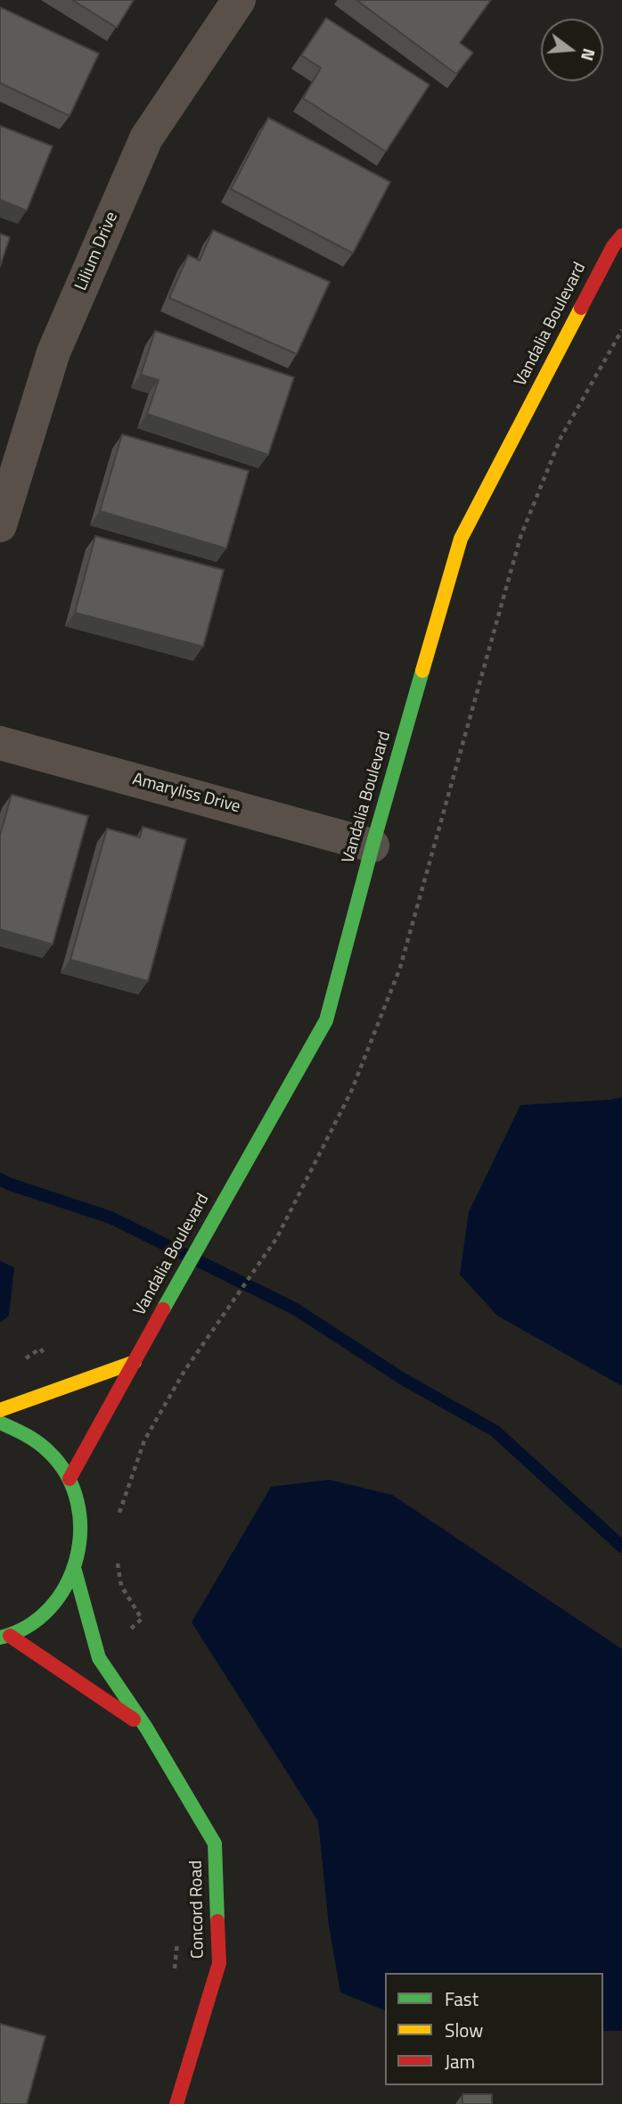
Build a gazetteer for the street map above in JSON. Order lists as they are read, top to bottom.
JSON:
{
  "streets": {
    "street": [
      "Lilium Drive",
      "Vandalia Boulevard",
      "Amaryliss Drive",
      "Concord Road"
    ]
  },
  "crossings": [
    ["Vandalia Boulevard", "Amaryliss Drive"]
  ],
  "legend": ["Fast", "Slow", "Jam"],
  "north": "right"
}
